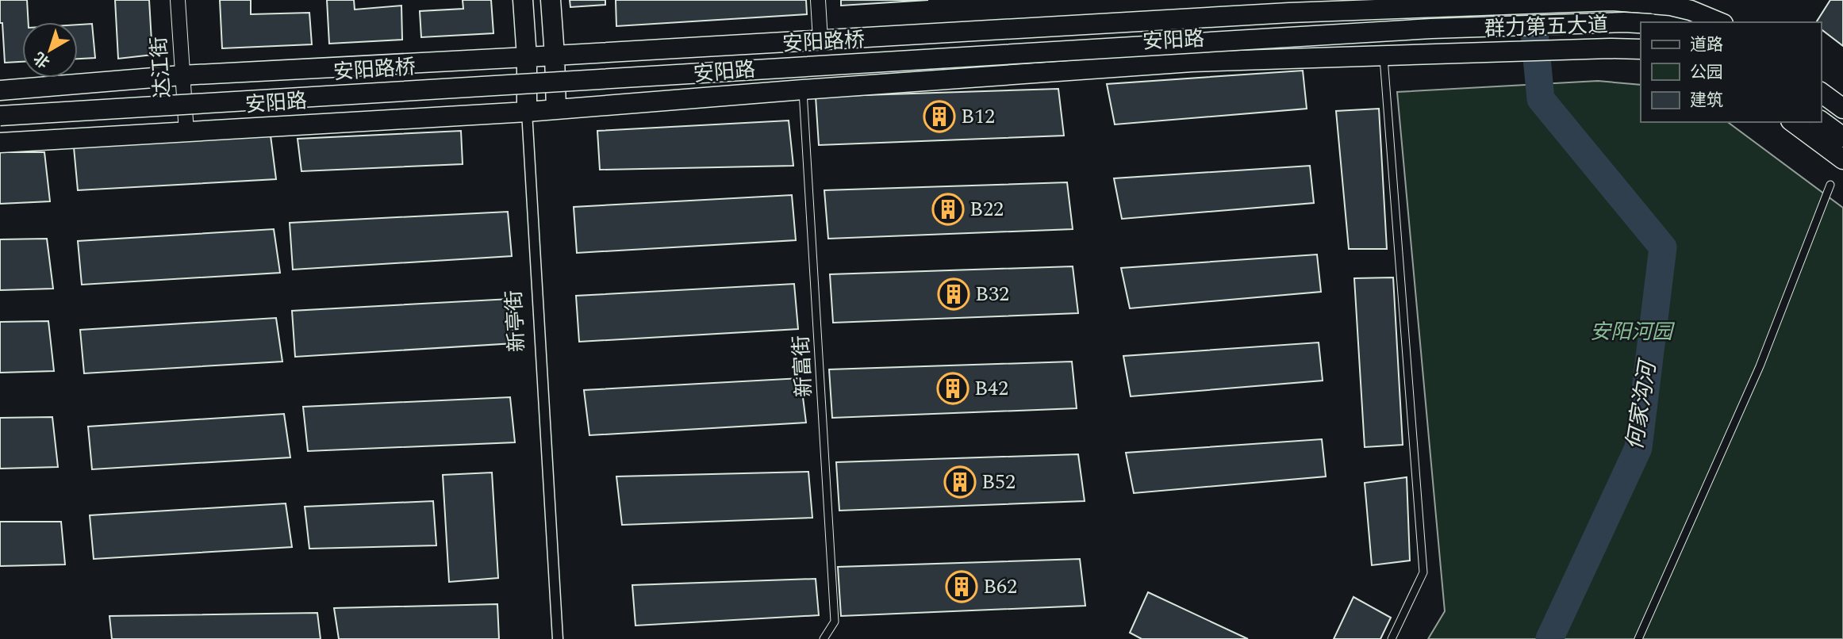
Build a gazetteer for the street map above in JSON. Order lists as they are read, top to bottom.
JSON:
{
  "streets": {
    "main road": [
      "群力第五大道",
      "安阳路",
      "安阳路桥",
      "新亭街"
    ],
    "street": ["达江街"],
    "lane": ["新富街"]
  },
  "crossings": [
    ["群力第五大道", "安阳路"],
    ["安阳路", "达江街"],
    ["安阳路", "新亭街"],
    ["安阳路", "新富街"]
  ],
  "water": ["何家沟河"],
  "parks": ["安阳河园"],
  "places": {
    "building": [
      "B12",
      "B22",
      "B32",
      "B42",
      "B52",
      "B62"
    ]
  },
  "legend": ["道路", "公园", "建筑"],
  "north": "bottom left"
}
